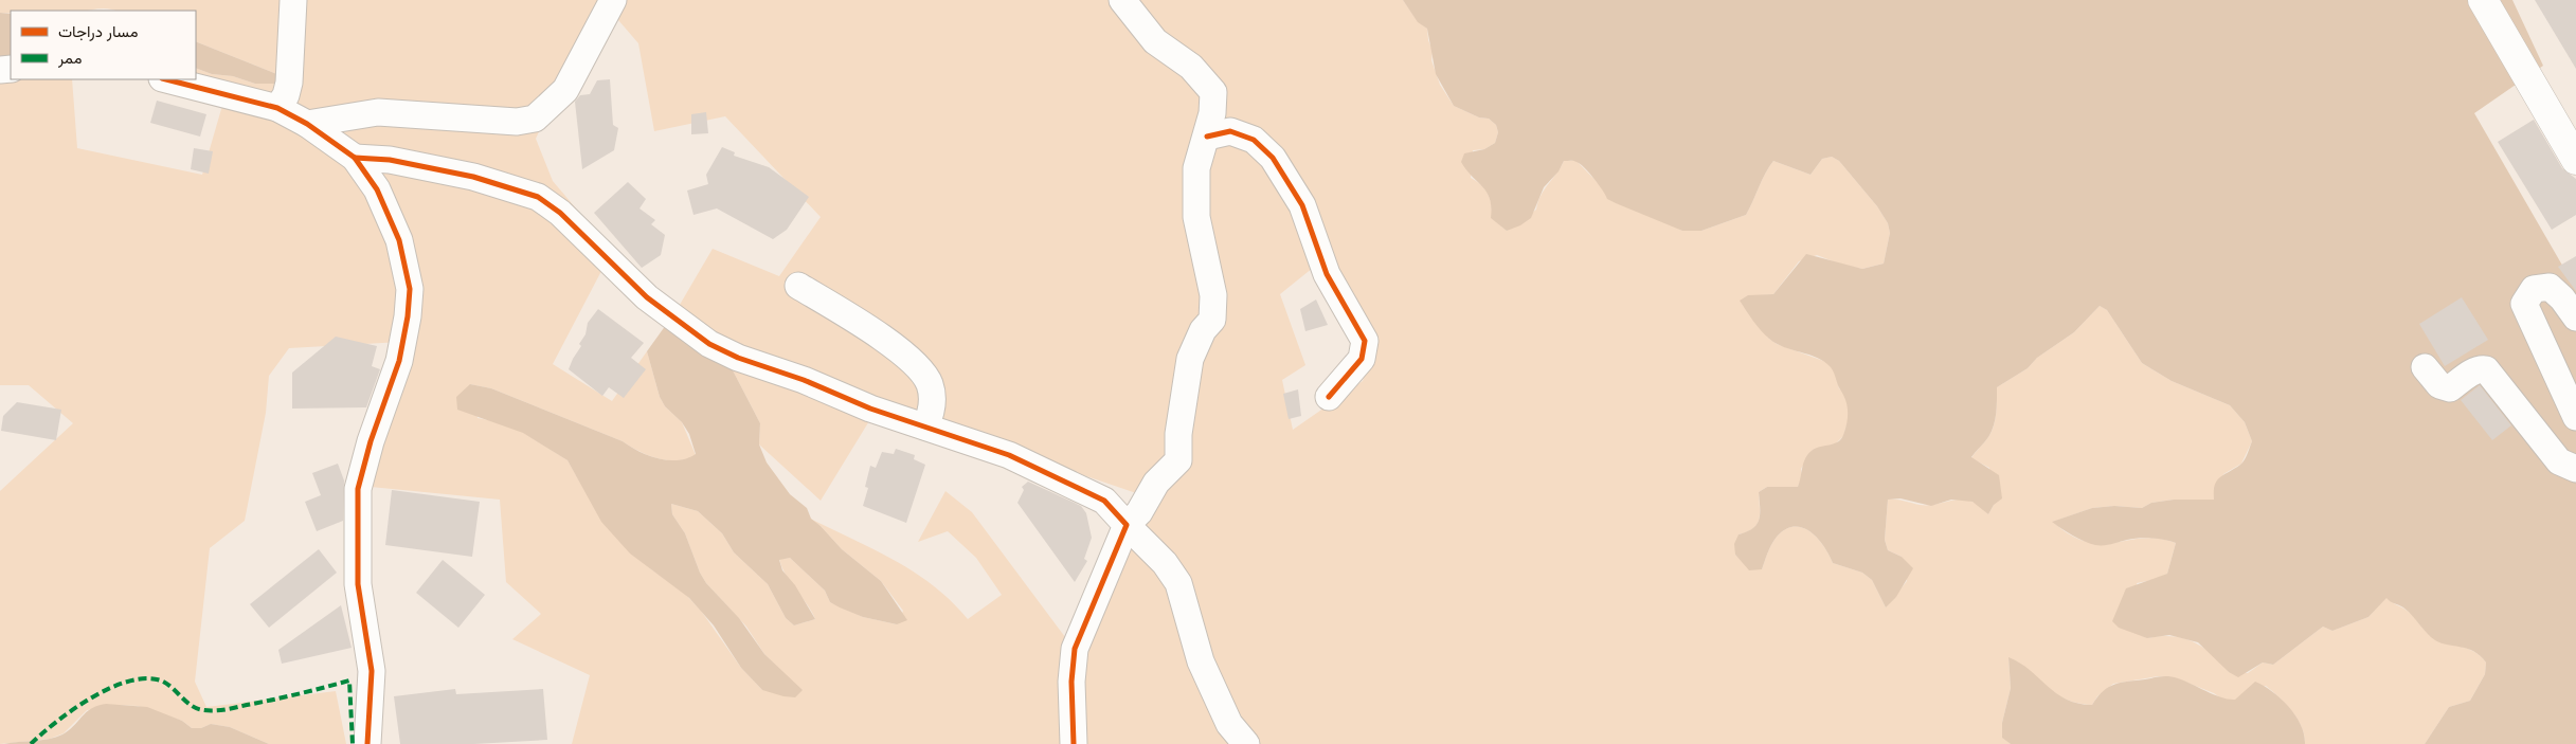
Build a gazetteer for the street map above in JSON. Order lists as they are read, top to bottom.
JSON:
{
  "legend": ["مسار دراجات", "ممر"]
}
